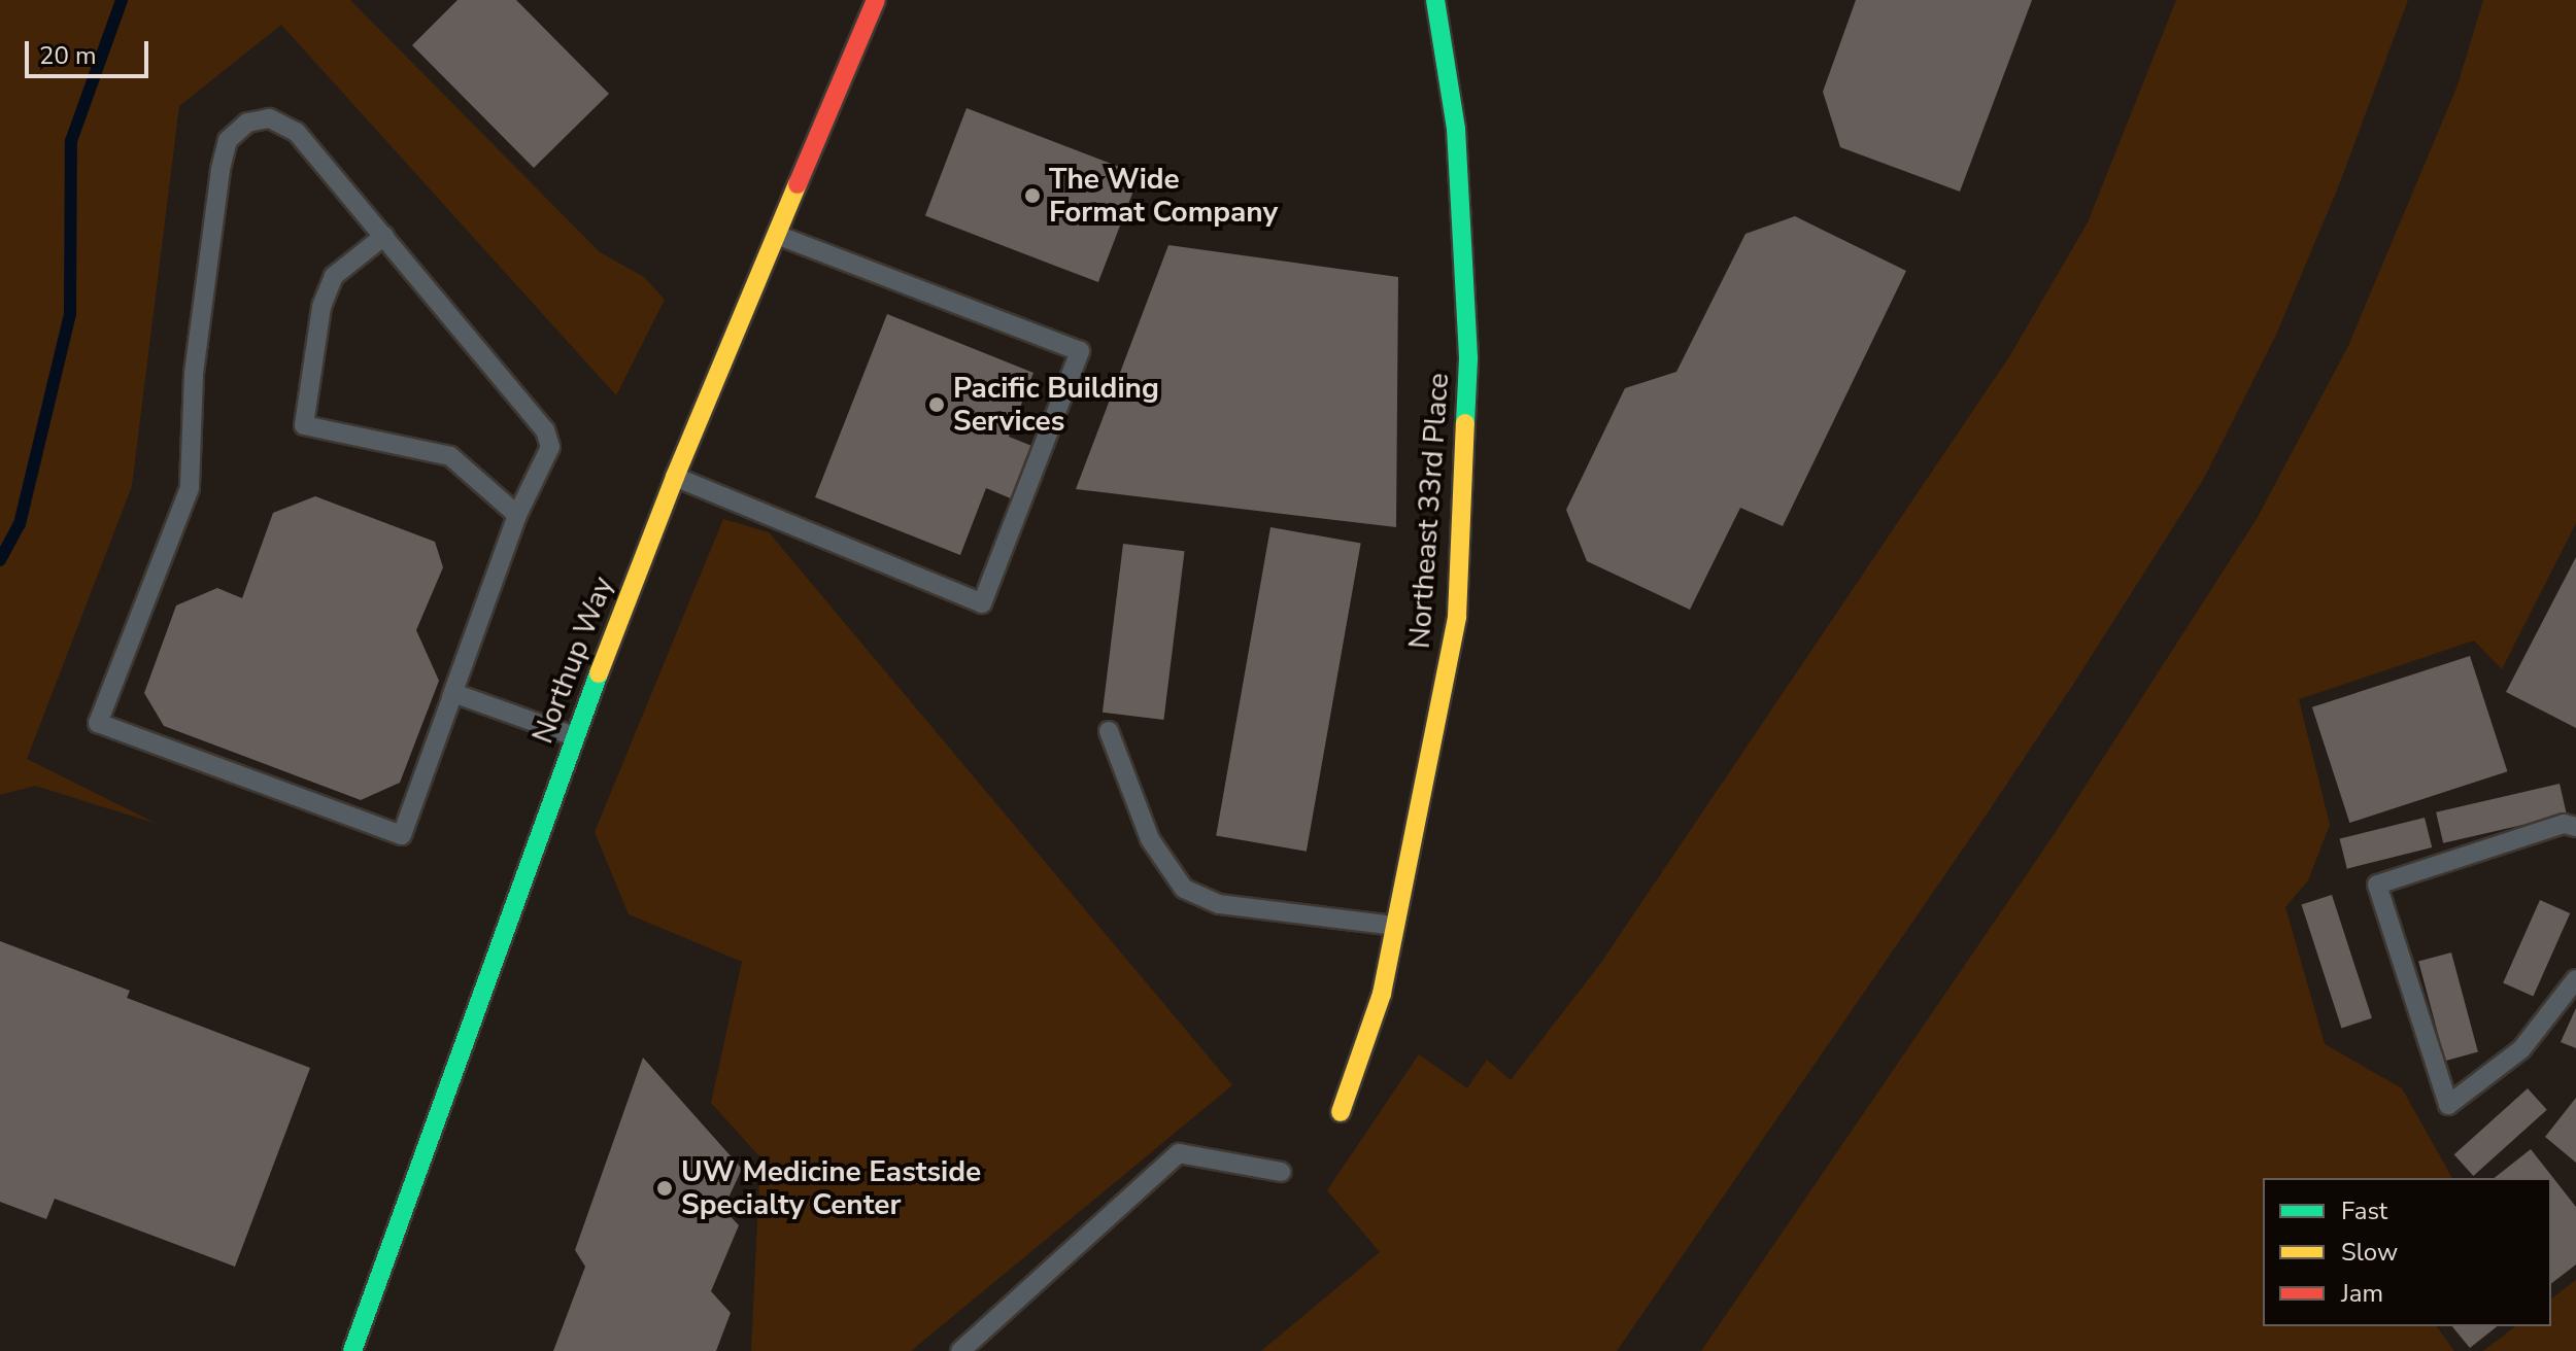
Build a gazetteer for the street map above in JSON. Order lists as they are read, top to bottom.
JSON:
{
  "streets": {
    "main road": ["Northeast 33rd Place", "Northup Way"]
  },
  "places": ["The Wide Format Company", "Pacific Building Services", "UW Medicine Eastside Specialty Center"],
  "legend": ["Fast", "Slow", "Jam"],
  "scale_bar": "20 m"
}
